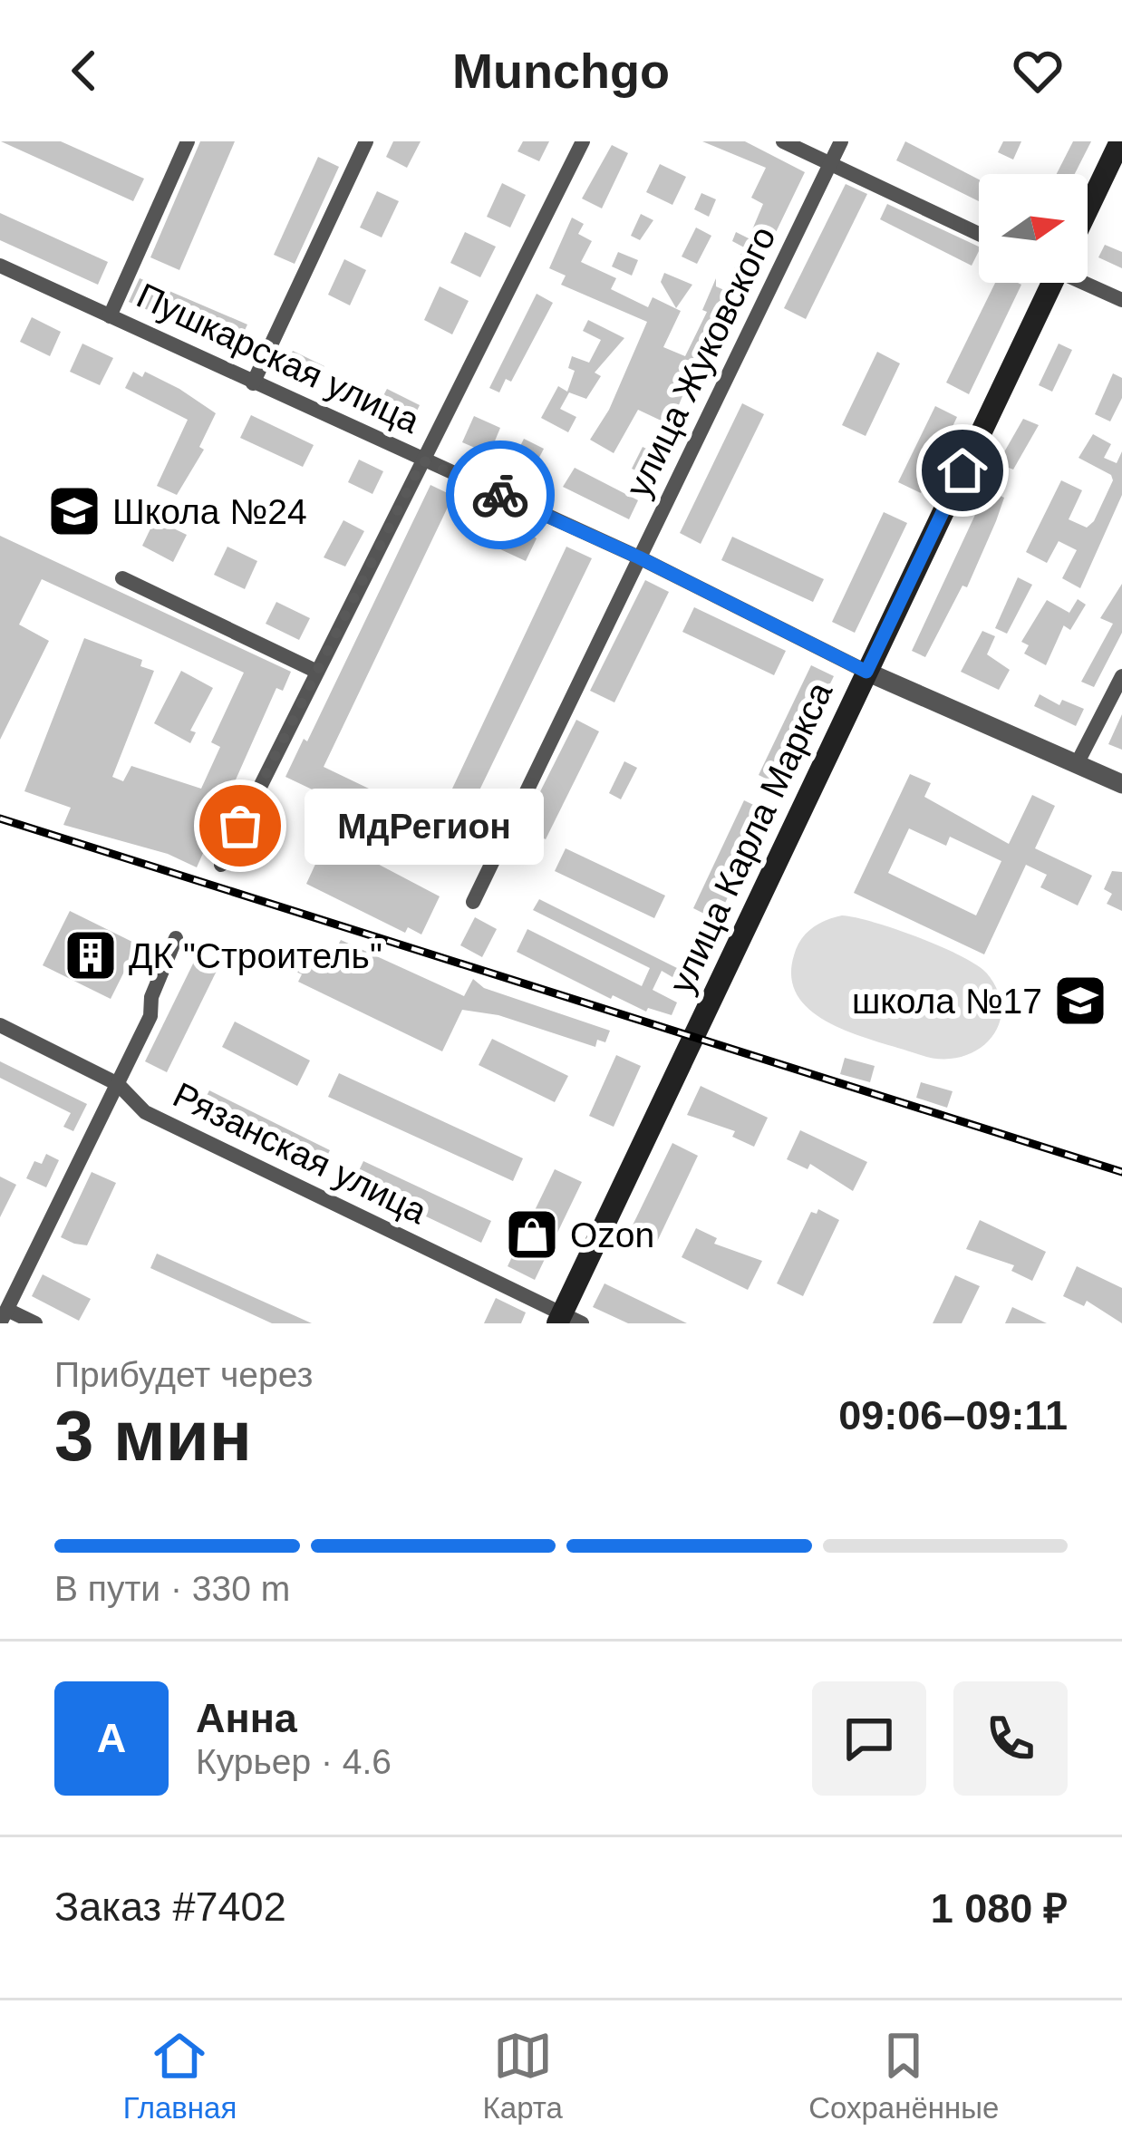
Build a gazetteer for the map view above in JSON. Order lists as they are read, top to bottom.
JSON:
{
  "streets": {
    "main road": ["улица Карла Маркса"],
    "street": ["Пушкарская улица", "улица Жуковского", "Рязанская улица"]
  },
  "crossings": [
    ["Пушкарская улица", "улица Жуковского"],
    ["Пушкарская улица", "улица Карла Маркса"],
    ["улица Карла Маркса", "Рязанская улица"]
  ],
  "places": {
    "school or university": ["Школа №24", "школа №17"],
    "other": ["МдРегион"],
    "building": ["ДК \"Строитель\""],
    "shop": ["Ozon"]
  },
  "north": "right",
  "page": {
    "header": "Munchgo",
    "bubble": "МдРегион",
    "heading": ["3 мин", "Прибудет через", "09:06–09:11"],
    "panel": [
      "Анна",
      "Курьер · 4.6",
      "Заказ #7402",
      "1 080 ₽"
    ],
    "bar": "В пути · 330 m",
    "round": "А",
    "tabs": ["Главная", "Карта", "Сохранённые"]
  }
}
